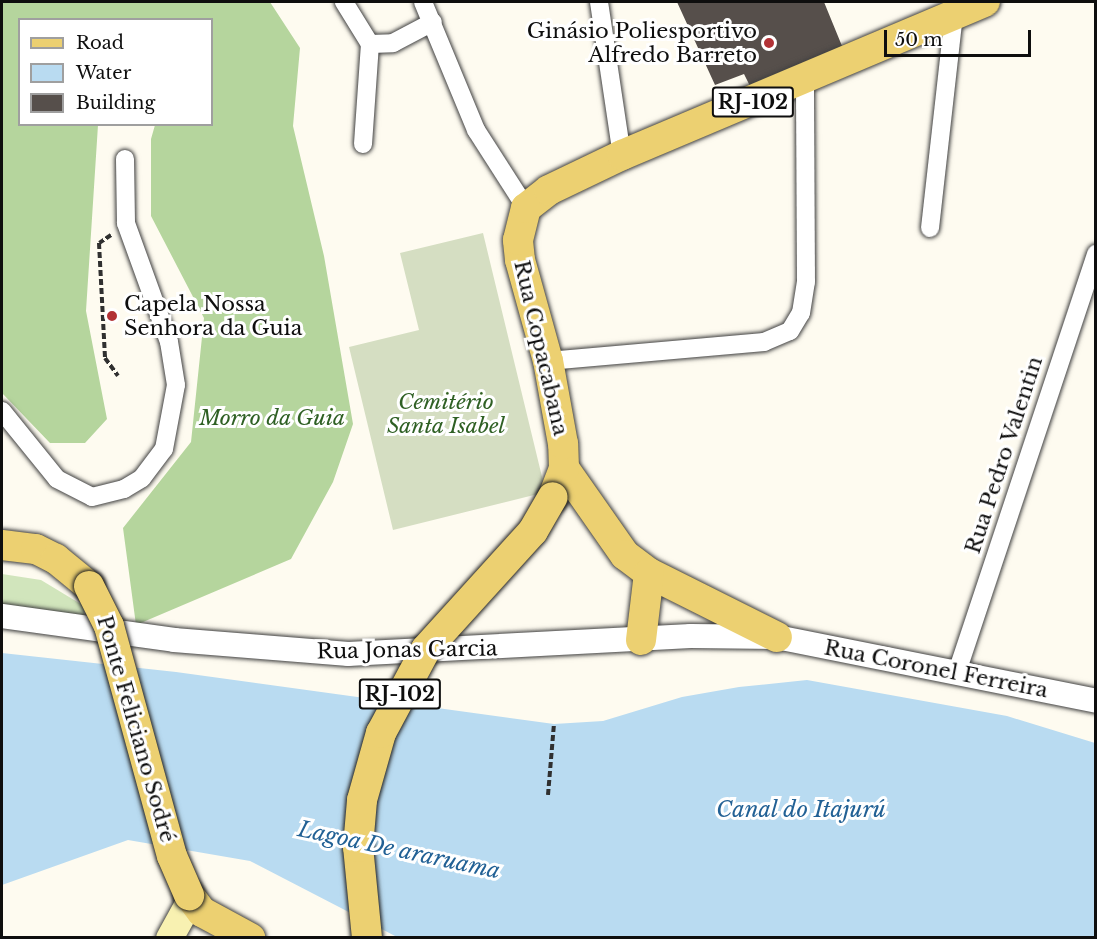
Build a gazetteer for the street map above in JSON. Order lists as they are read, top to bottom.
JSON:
{
  "streets": {
    "main road": ["RJ-102", "Rua Copacabana", "Ponte Feliciano Sodré"],
    "street": ["Rua Pedro Valentin", "Rua Jonas Garcia", "Rua Coronel Ferreira"]
  },
  "crossings": [
    ["RJ-102", "Rua Copacabana"],
    ["Rua Pedro Valentin", "Rua Coronel Ferreira"],
    ["Rua Jonas Garcia", "Rua Coronel Ferreira"]
  ],
  "water": ["Canal do Itajurú", "Lagoa De araruama"],
  "parks": ["Cemitério Santa Isabel", "Morro da Guia"],
  "places": ["Ginásio Poliesportivo Alfredo Barreto", "Capela Nossa Senhora da Guia"],
  "legend": ["Road", "Water", "Building"],
  "scale_bar": "50 m"
}
